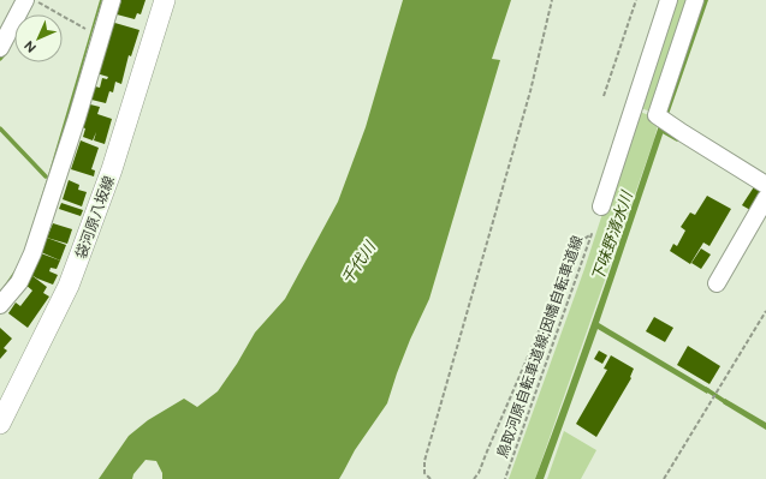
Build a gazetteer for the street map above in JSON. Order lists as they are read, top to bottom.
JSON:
{
  "streets": {
    "main road": ["袋河原八坂線"],
    "path": ["鳥取河原自転車道線;因幡自転車道線"]
  },
  "water": ["下味野清水川", "千代川"],
  "north": "bottom left"
}
